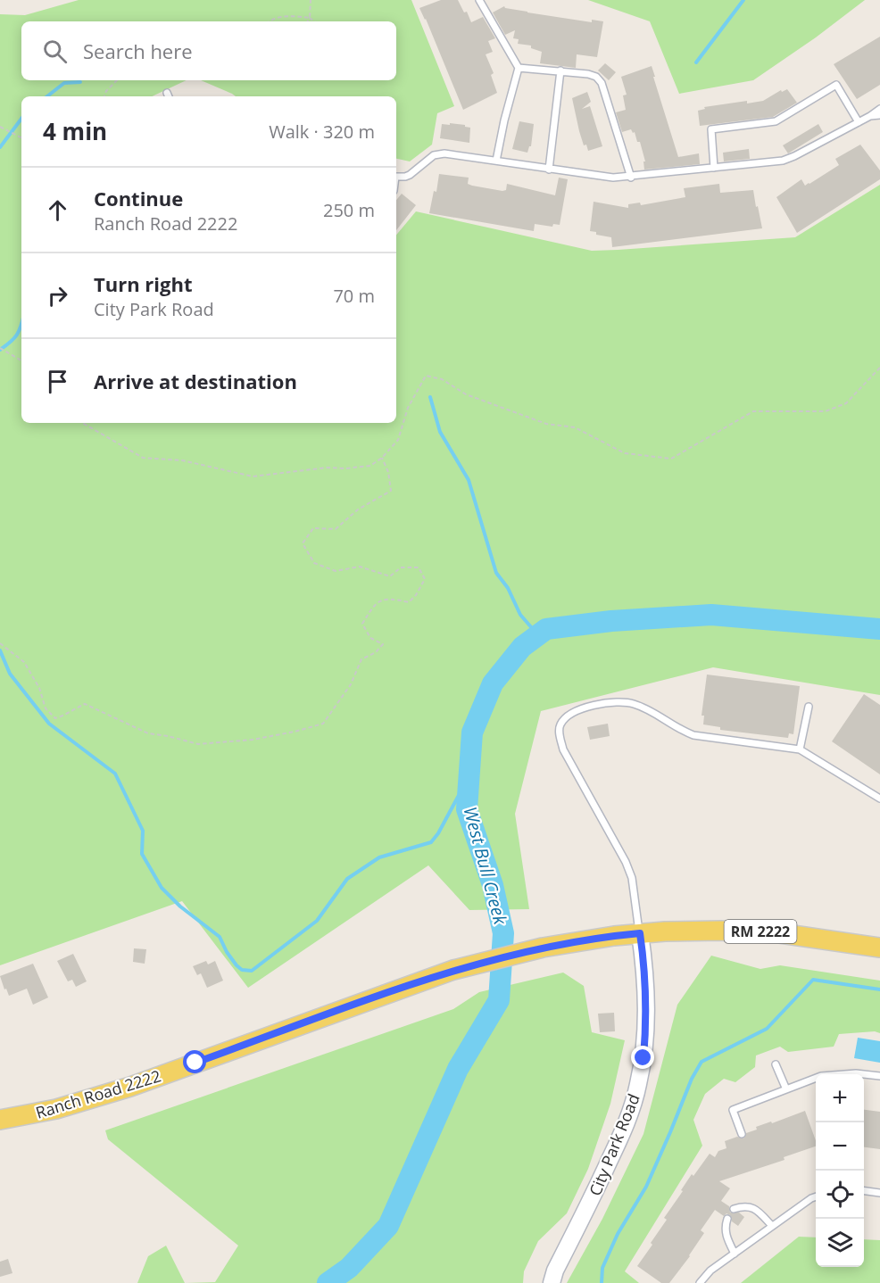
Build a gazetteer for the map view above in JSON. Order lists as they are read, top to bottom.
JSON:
{
  "streets": {
    "main road": ["RM 2222", "Ranch Road 2222"],
    "street": ["City Park Road"]
  },
  "crossings": [
    ["Ranch Road 2222", "City Park Road"]
  ],
  "water": ["West Bull Creek"],
  "page": {
    "search": "Search here",
    "heading": ["4 min", "Walk · 320 m"],
    "list": [
      ["Continue", "Ranch Road 2222", "250 m"],
      ["Turn right", "City Park Road", "70 m"],
      "Arrive at destination"
    ],
    "map_buttons": ["+", "−"]
  }
}
